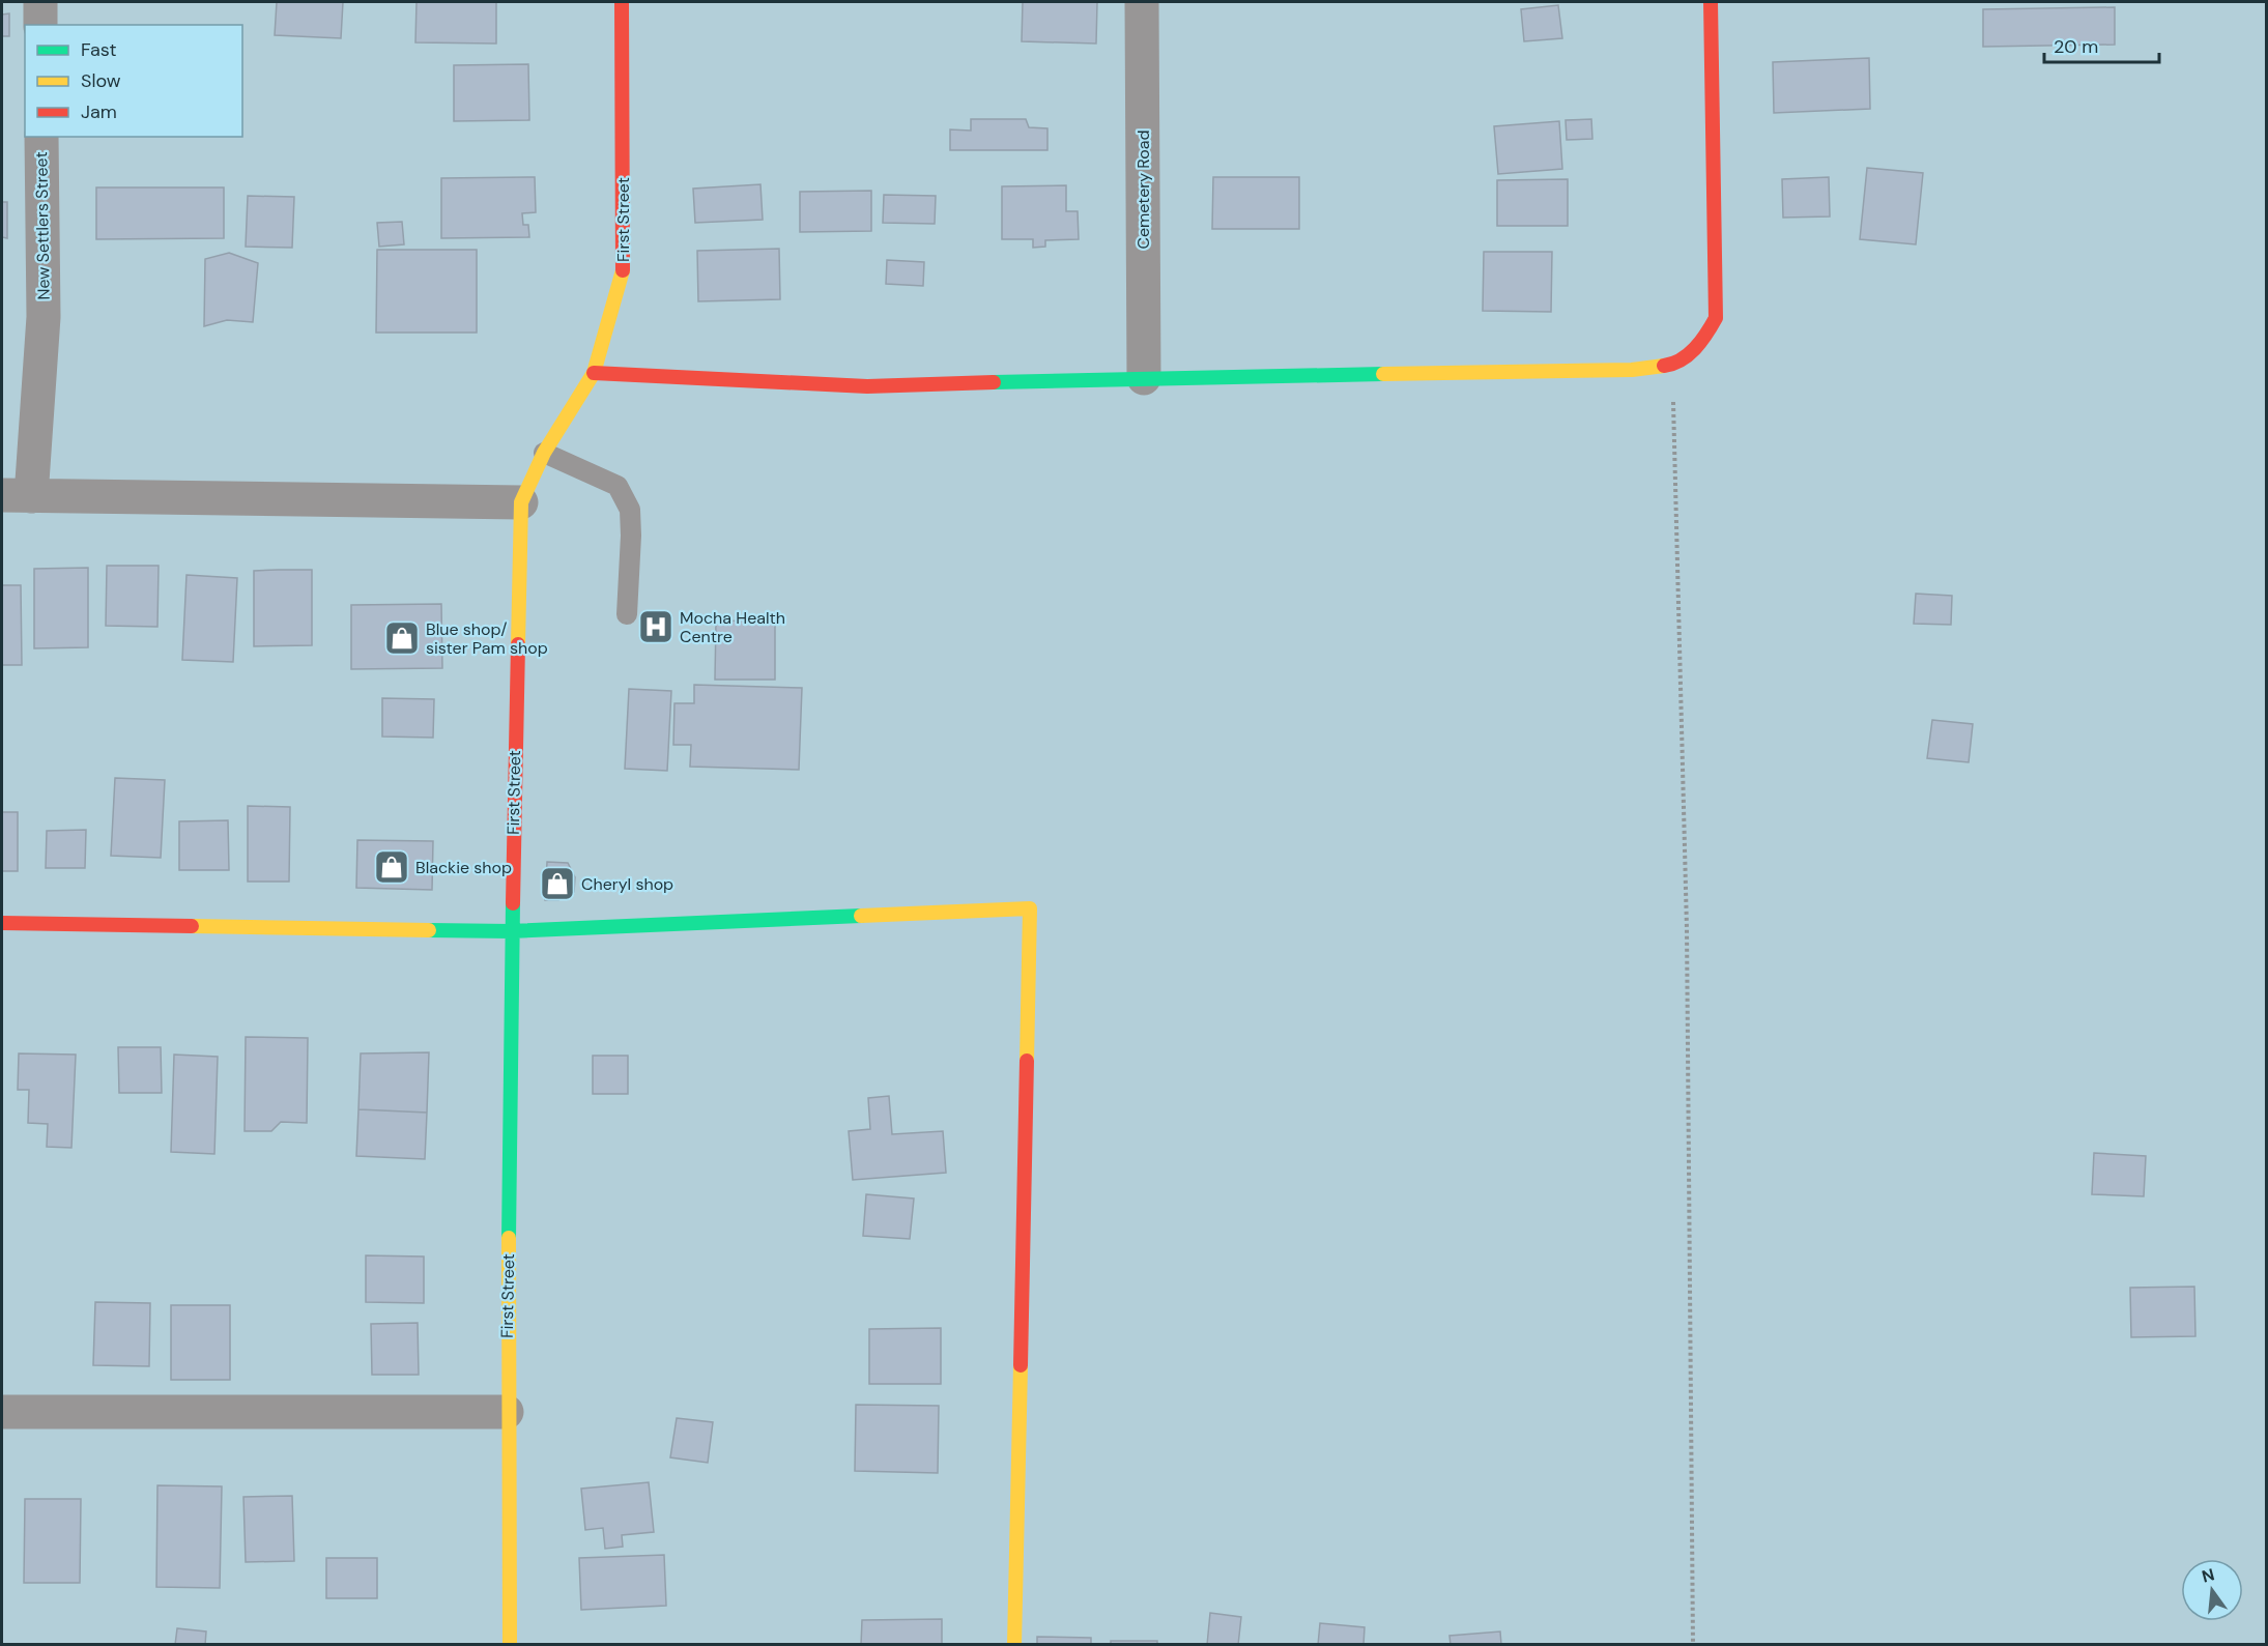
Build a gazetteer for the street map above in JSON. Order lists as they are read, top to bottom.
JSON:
{
  "streets": {
    "street": ["Cemetery Road", "First Street", "New Settlers Street"]
  },
  "places": {
    "hospital": ["Mocha Health Centre"],
    "shop": ["Blue shop/ sister Pam shop", "Blackie shop", "Cheryl shop"]
  },
  "legend": ["Fast", "Slow", "Jam"],
  "scale_bar": "20 m",
  "north": "top"
}
